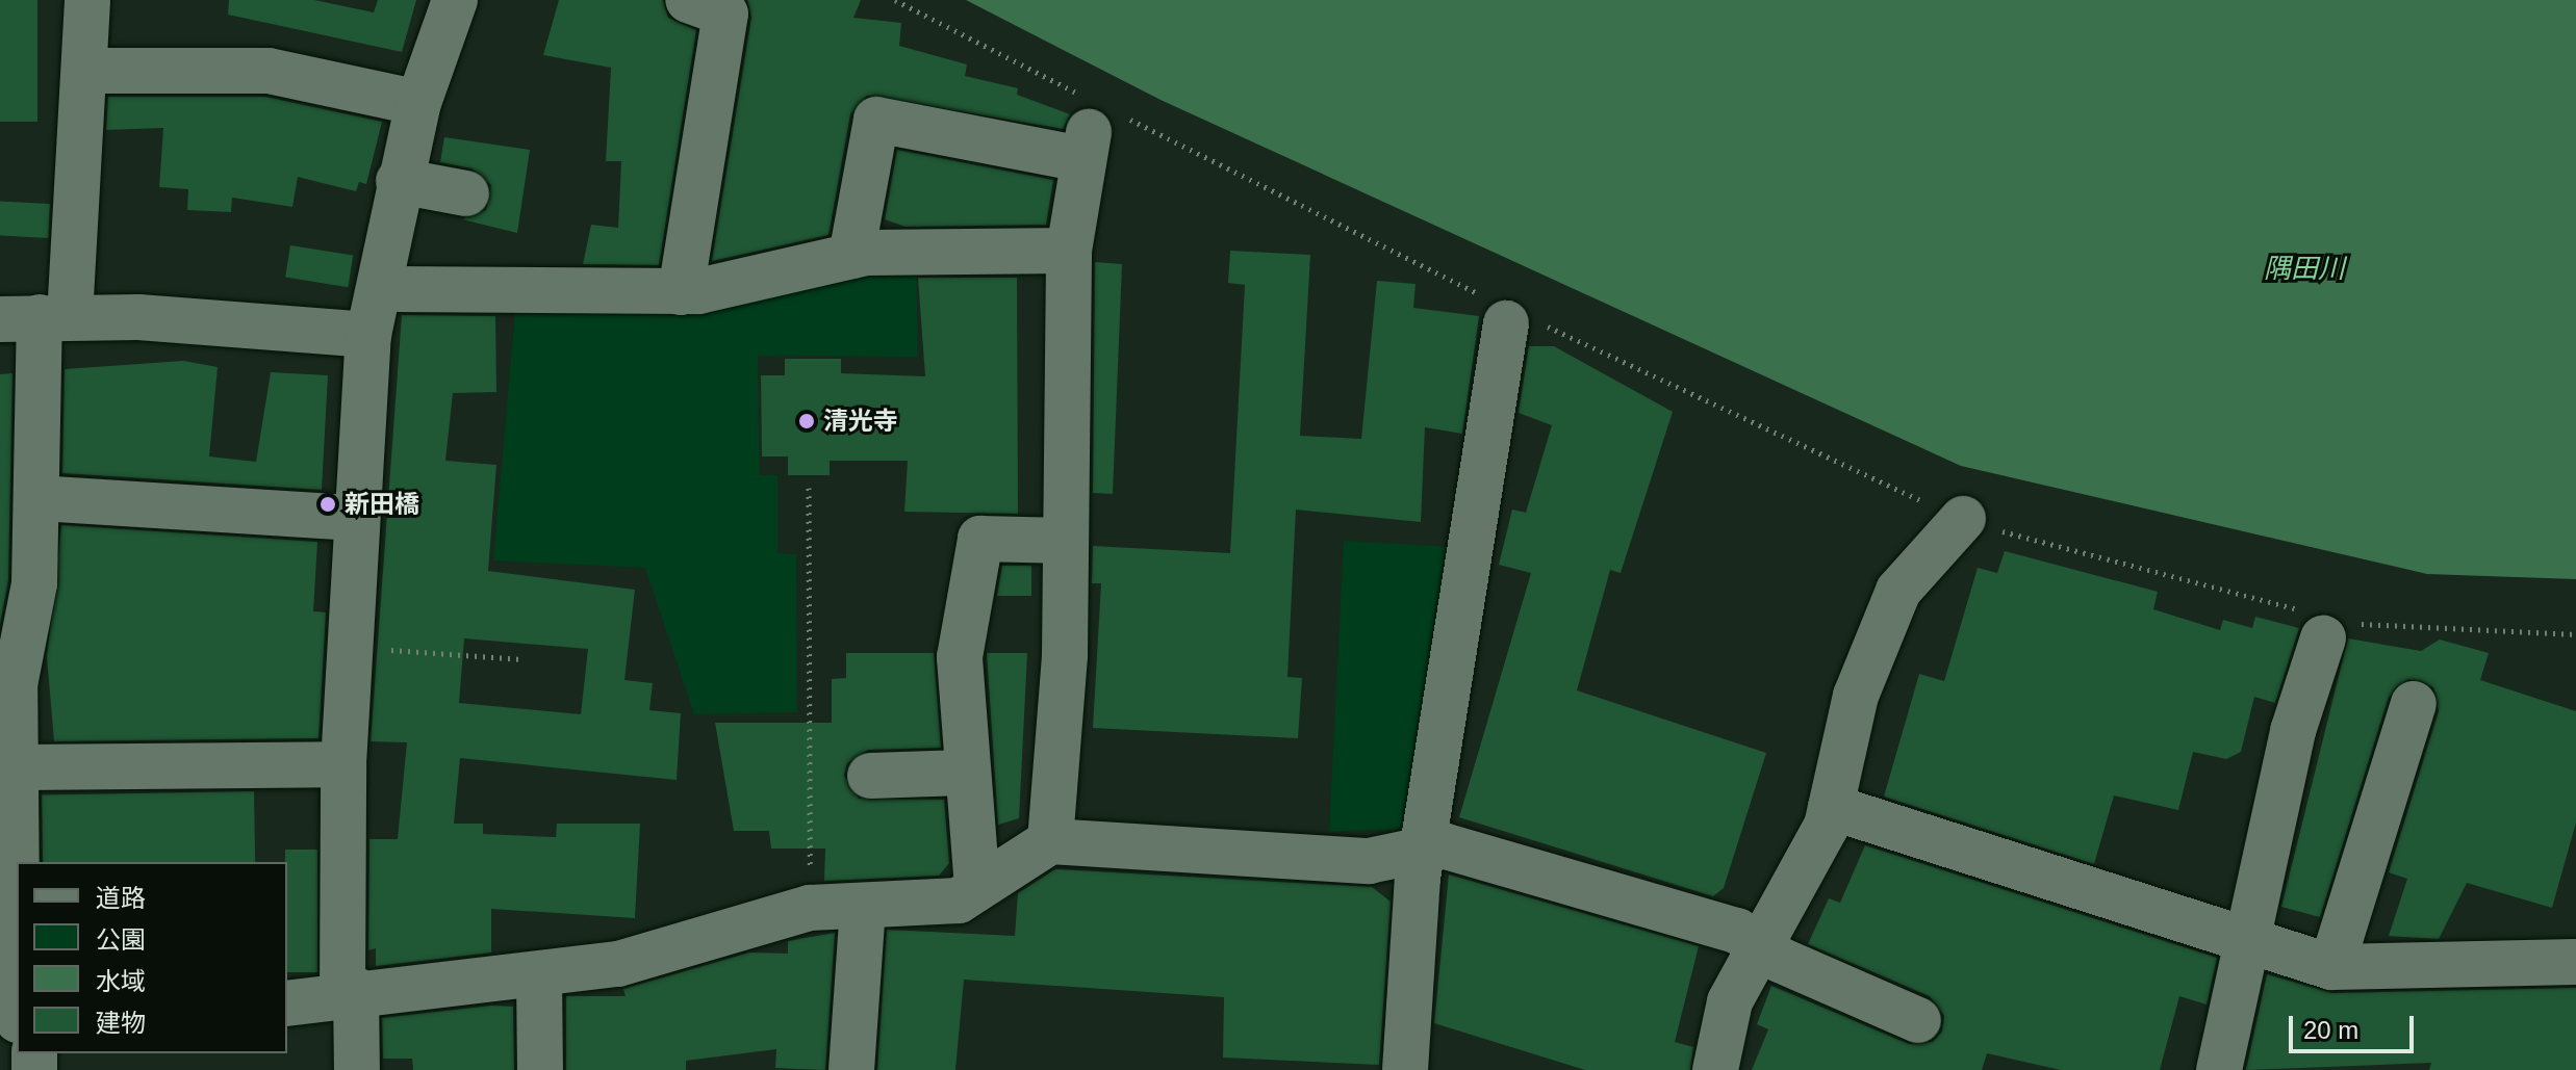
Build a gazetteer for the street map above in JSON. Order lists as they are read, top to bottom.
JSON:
{
  "water": ["隅田川"],
  "places": ["清光寺", "新田橋"],
  "legend": [
    "道路",
    "公園",
    "水域",
    "建物"
  ],
  "scale_bar": "20 m"
}
